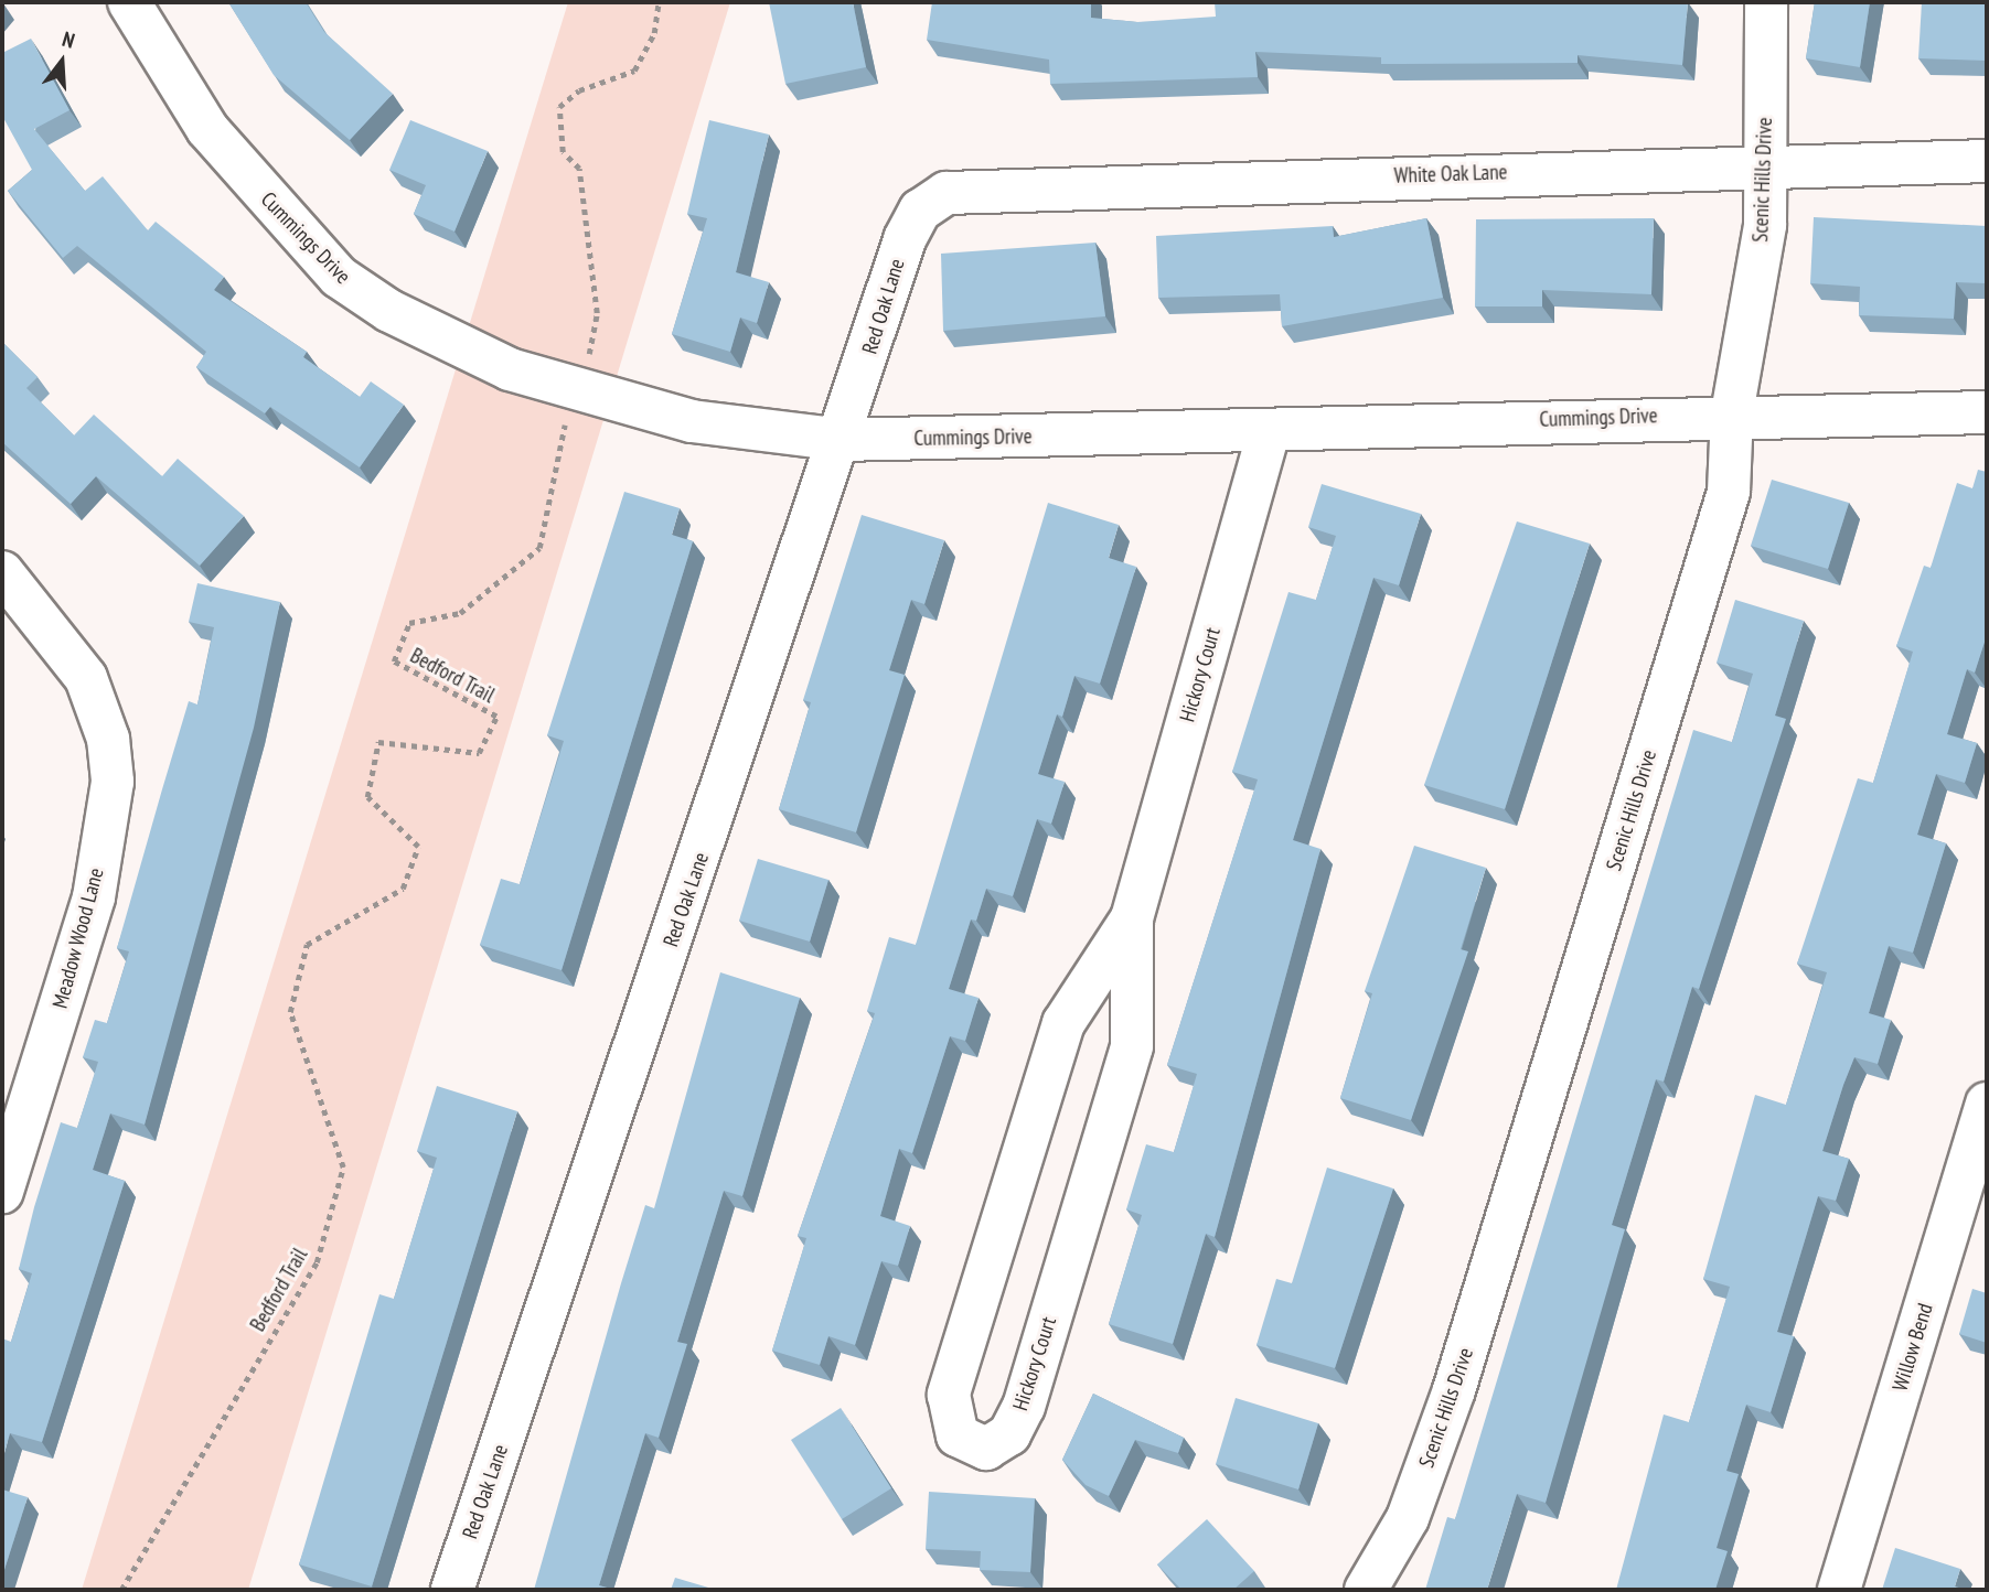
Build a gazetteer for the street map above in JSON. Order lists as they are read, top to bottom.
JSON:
{
  "streets": {
    "street": [
      "White Oak Lane",
      "Scenic Hills Drive",
      "Cummings Drive",
      "Red Oak Lane",
      "Hickory Court",
      "Meadow Wood Lane",
      "Willow Bend"
    ],
    "path": ["Bedford Trail"]
  },
  "crossings": [
    ["White Oak Lane", "Scenic Hills Drive"],
    ["White Oak Lane", "Red Oak Lane"],
    ["Scenic Hills Drive", "Cummings Drive"],
    ["Cummings Drive", "Red Oak Lane"],
    ["Cummings Drive", "Hickory Court"],
    ["Cummings Drive", "Bedford Trail"]
  ],
  "north": "top"
}
